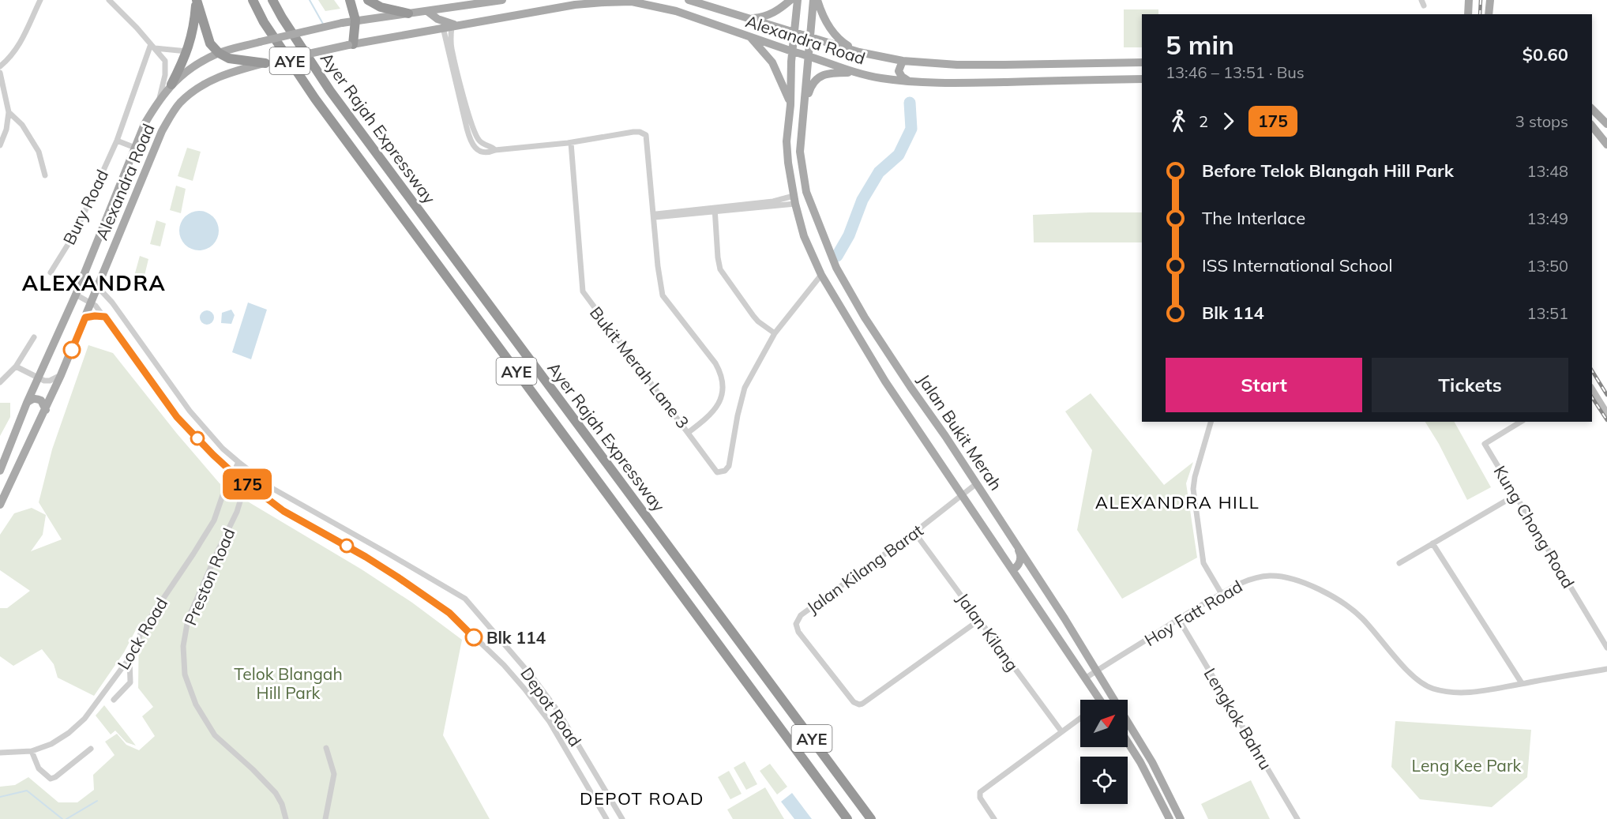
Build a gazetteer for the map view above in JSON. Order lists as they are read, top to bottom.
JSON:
{
  "streets": {
    "highway": ["AYE", "Ayer Rajah Expressway"],
    "main road": ["Alexandra Road", "Jalan Bukit Merah"],
    "street": [
      "Bury Road",
      "Bukit Merah Lane 3",
      "Kung Chong Road",
      "Jalan Kilang Barat",
      "Preston Road",
      "Hoy Fatt Road",
      "Jalan Kilang",
      "Lock Road",
      "Depot Road",
      "Lengkok Bahru"
    ]
  },
  "crossings": [
    ["Alexandra Road", "Jalan Bukit Merah"],
    ["Alexandra Road", "Depot Road"],
    ["Jalan Bukit Merah", "Jalan Kilang Barat"],
    ["Jalan Bukit Merah", "Hoy Fatt Road"],
    ["Jalan Kilang Barat", "Jalan Kilang"],
    ["Preston Road", "Depot Road"],
    ["Hoy Fatt Road", "Lengkok Bahru"],
    ["Lock Road", "Depot Road"]
  ],
  "districts": ["ALEXANDRA", "ALEXANDRA HILL", "DEPOT ROAD"],
  "parks": ["Telok Blangah Hill Park", "Leng Kee Park"],
  "places": ["Blk 114"],
  "lines": ["bus line 175"],
  "north": "top right",
  "page": {
    "on_map": "175",
    "heading": ["5 min", "13:46 – 13:51 · Bus", "$0.60"],
    "legs": ["2", "175", "3 stops"],
    "list": [
      {
        "name": "Before Telok Blangah Hill Park",
        "value": "13:48"
      },
      {
        "name": "The Interlace",
        "value": "13:49"
      },
      {
        "name": "ISS International School",
        "value": "13:50"
      },
      {
        "name": "Blk 114",
        "value": "13:51"
      }
    ],
    "buttons": ["Start", "Tickets"]
  }
}
